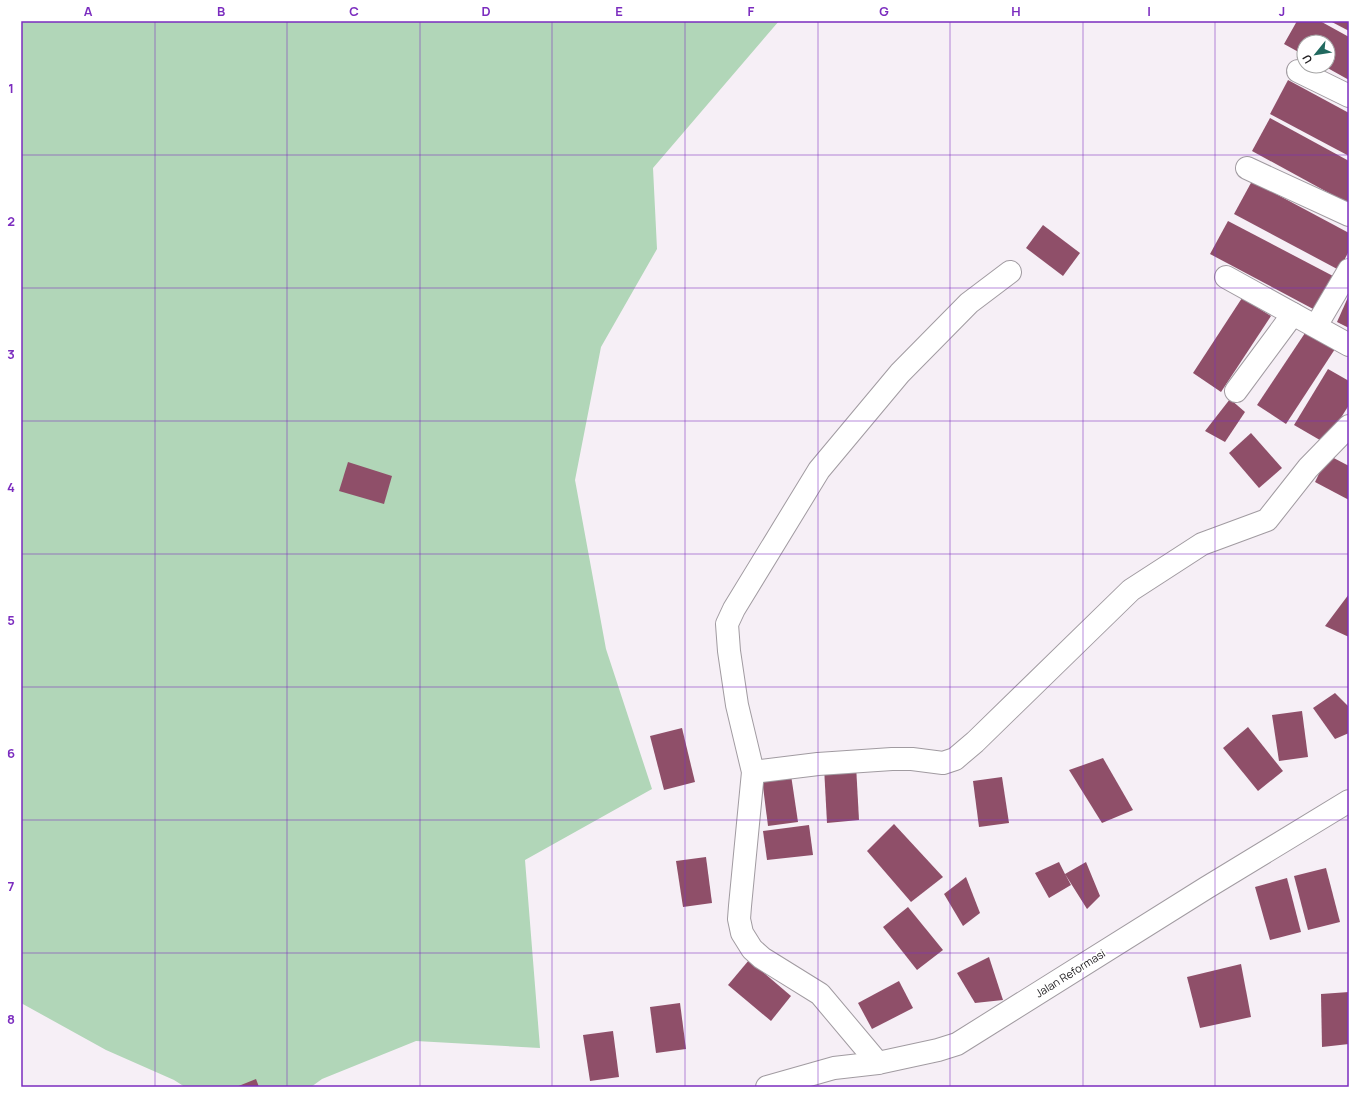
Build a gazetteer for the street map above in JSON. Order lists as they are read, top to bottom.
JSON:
{
  "streets": {
    "street": ["Jalan Reformasi"]
  },
  "north": "bottom left",
  "grid": {
    "columns": [
      "A",
      "B",
      "C",
      "D",
      "E",
      "F",
      "G",
      "H",
      "I",
      "J"
    ],
    "rows": [
      "1",
      "2",
      "3",
      "4",
      "5",
      "6",
      "7",
      "8"
    ]
  }
}
